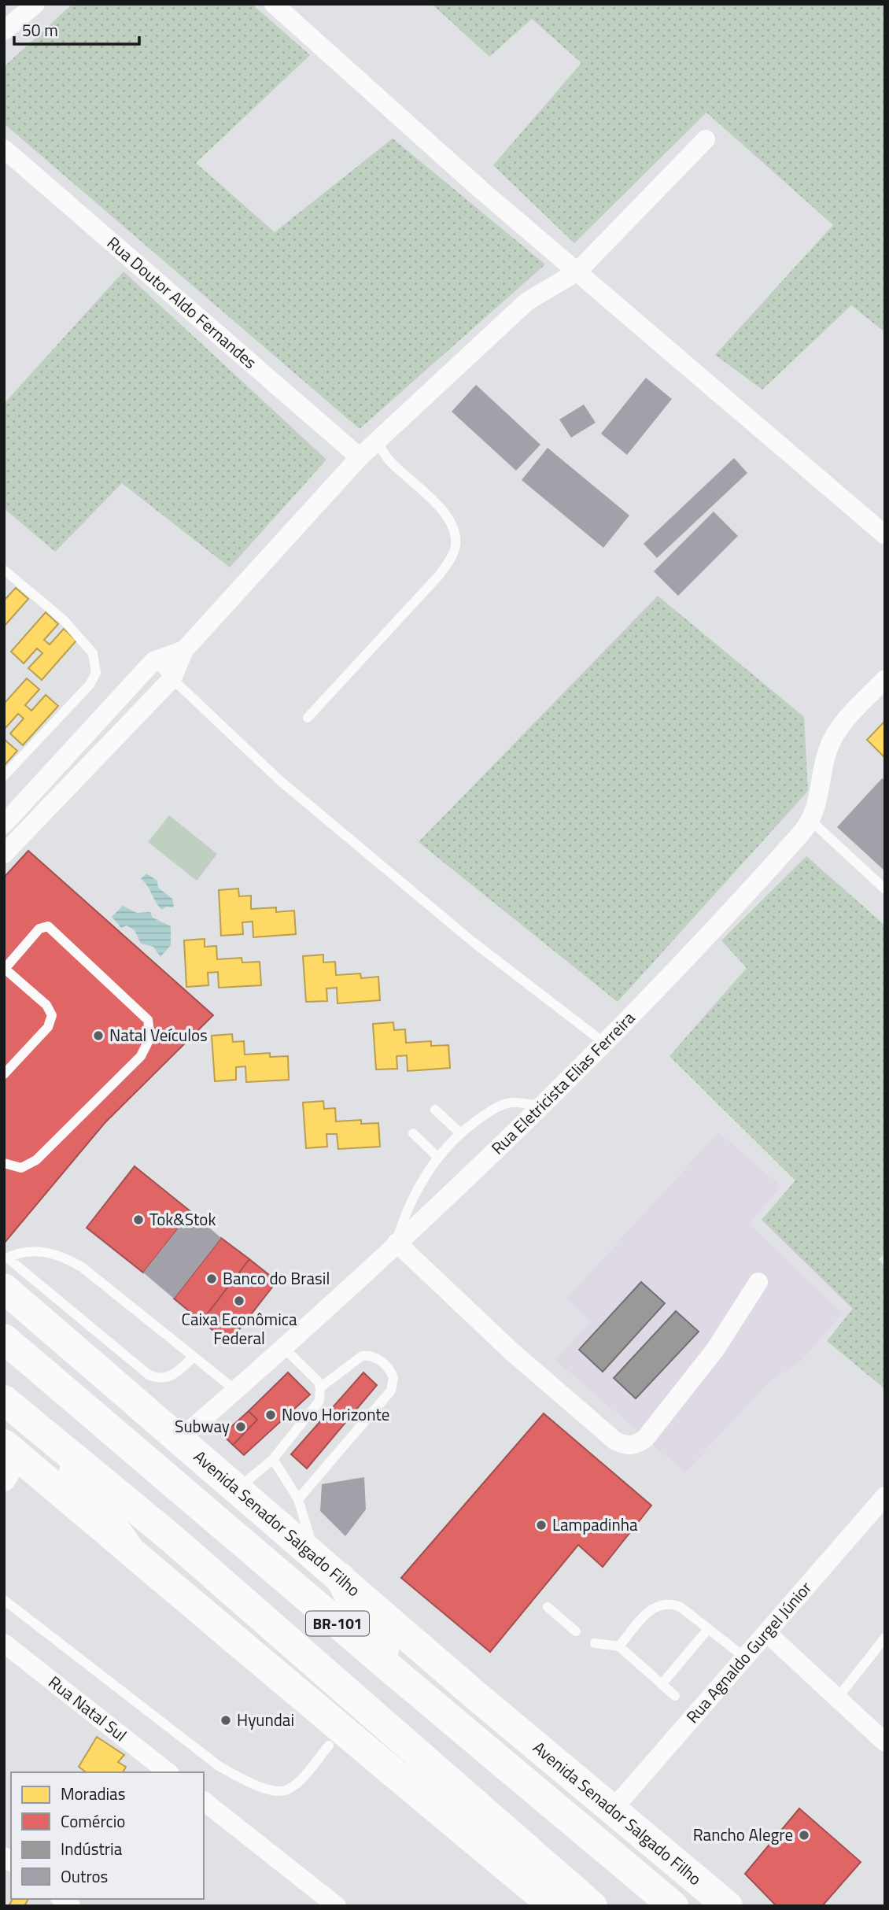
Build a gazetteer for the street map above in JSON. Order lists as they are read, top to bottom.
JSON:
{
  "streets": {
    "main road": ["Avenida Senador Salgado Filho", "BR-101"],
    "street": [
      "Rua Doutor Aldo Fernandes",
      "Rua Eletricista Elias Ferreira",
      "Rua Agnaldo Gurgel Júnior",
      "Rua Natal Sul"
    ]
  },
  "crossings": [
    ["Rua Eletricista Elias Ferreira", "Avenida Senador Salgado Filho"],
    ["Avenida Senador Salgado Filho", "Rua Agnaldo Gurgel Júnior"]
  ],
  "places": [
    "Natal Veículos",
    "Tok&Stok",
    "Banco do Brasil",
    "Caixa Econômica Federal",
    "Novo Horizonte",
    "Subway",
    "Lampadinha",
    "Hyundai",
    "Rancho Alegre"
  ],
  "legend": [
    "Moradias",
    "Comércio",
    "Indústria",
    "Outros"
  ],
  "scale_bar": "50 m"
}
